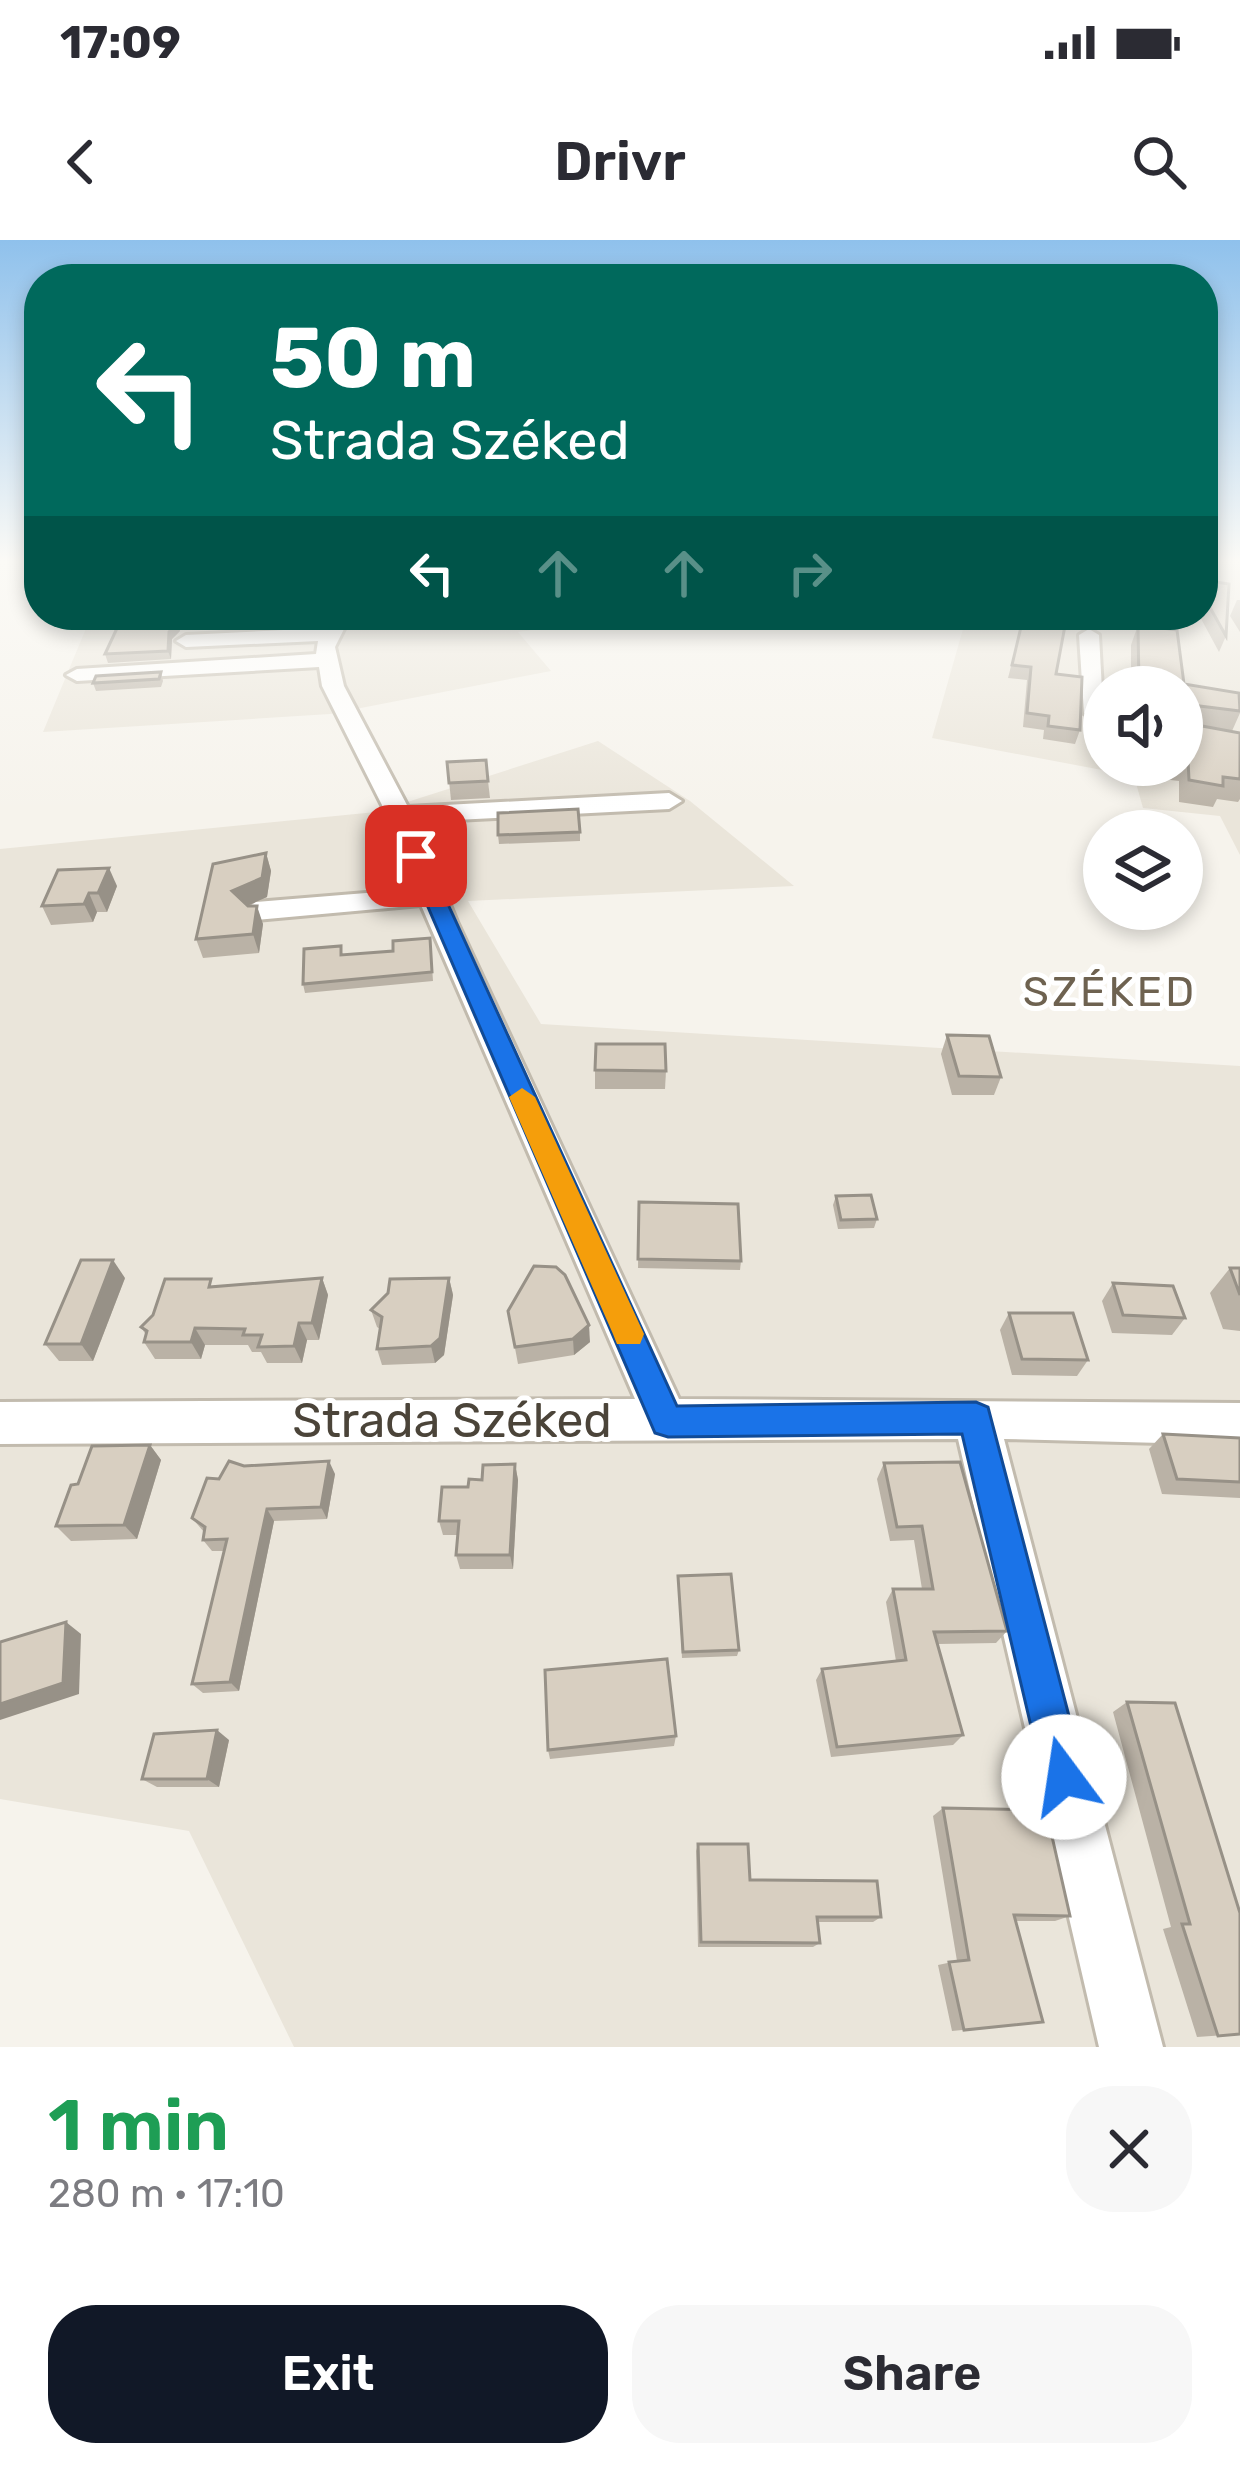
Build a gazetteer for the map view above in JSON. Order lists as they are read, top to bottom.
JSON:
{
  "streets": {
    "street": ["Strada Széked"]
  },
  "districts": ["SZÉKED"],
  "page": {
    "status": "17:09",
    "header": "Drivr",
    "turn": ["50 m", "Strada Széked"],
    "heading": ["1 min", "280 m · 17:10"],
    "buttons": ["Exit", "Share"]
  }
}
